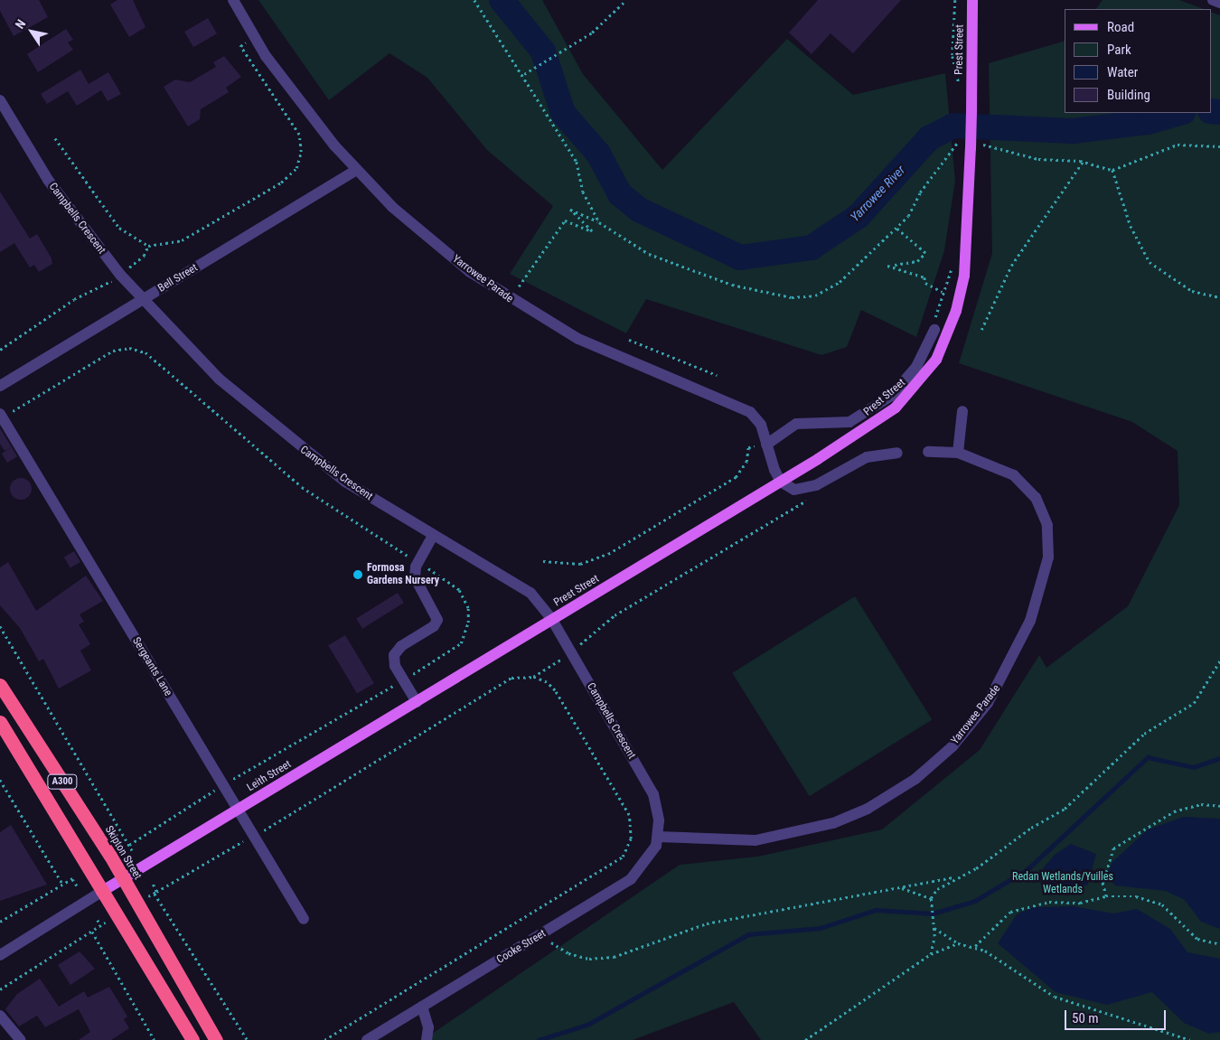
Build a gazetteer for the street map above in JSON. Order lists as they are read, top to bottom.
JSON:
{
  "streets": {
    "highway": ["A300", "Skipton Street"],
    "main road": ["Prest Street", "Leith Street"],
    "street": [
      "Campbells Crescent",
      "Bell Street",
      "Yarrowee Parade",
      "Sergeants Lane",
      "Cooke Street"
    ]
  },
  "crossings": [
    ["Prest Street", "Campbells Crescent"],
    ["Prest Street", "Yarrowee Parade"],
    ["Prest Street", "Leith Street"],
    ["Campbells Crescent", "Bell Street"],
    ["Campbells Crescent", "Yarrowee Parade"],
    ["Campbells Crescent", "Leith Street"],
    ["Campbells Crescent", "Cooke Street"],
    ["Bell Street", "Yarrowee Parade"],
    ["Yarrowee Parade", "Cooke Street"],
    ["Sergeants Lane", "Leith Street"],
    ["Leith Street", "A300"],
    ["Leith Street", "Skipton Street"]
  ],
  "water": ["Yarrowee River"],
  "parks": ["Redan Wetlands/Yuilles Wetlands"],
  "places": ["Formosa Gardens Nursery"],
  "legend": [
    "Road",
    "Park",
    "Water",
    "Building"
  ],
  "scale_bar": "50 m",
  "north": "top left"
}
